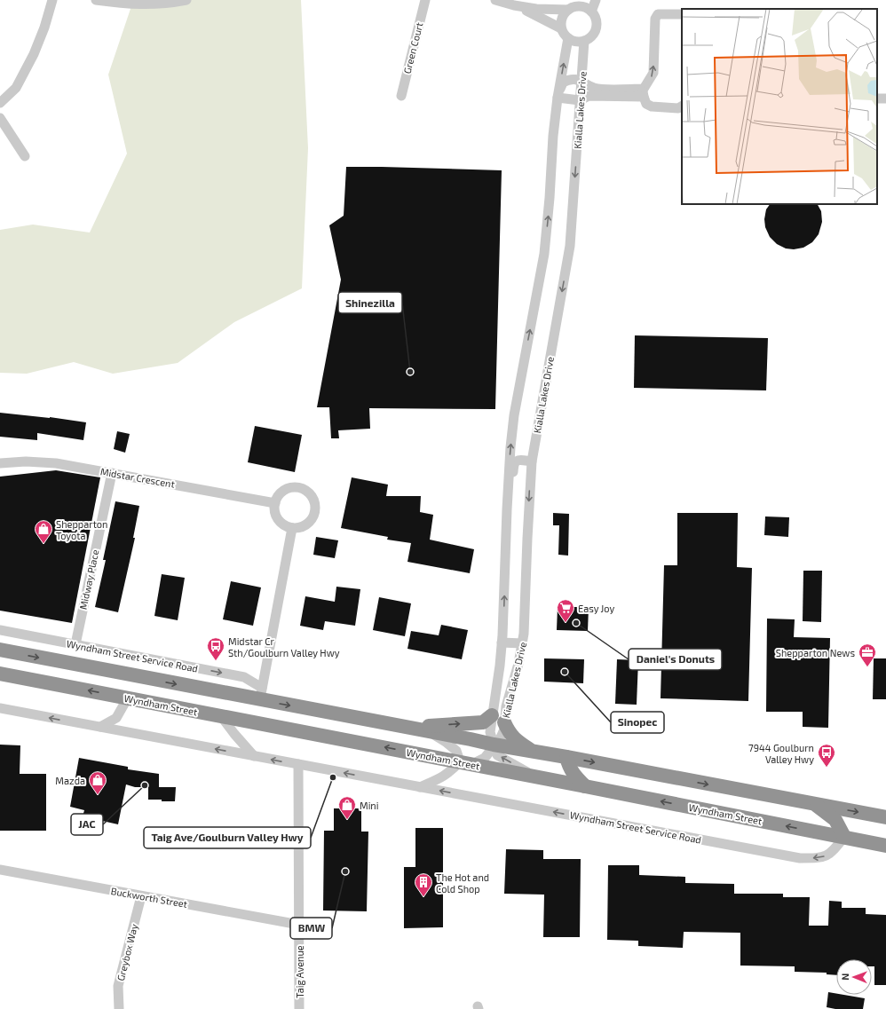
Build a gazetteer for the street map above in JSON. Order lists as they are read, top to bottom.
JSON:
{
  "streets": {
    "highway": ["Wyndham Street"],
    "street": [
      "Green Court",
      "Kialla Lakes Drive",
      "Midstar Crescent",
      "Midway Place",
      "Wyndham Street Service Road",
      "Buckworth Street",
      "Greybox Way",
      "Taig Avenue"
    ]
  },
  "crossings": [
    ["Kialla Lakes Drive", "Wyndham Street"],
    ["Midstar Crescent", "Midway Place"],
    ["Midway Place", "Wyndham Street Service Road"],
    ["Wyndham Street Service Road", "Wyndham Street"],
    ["Wyndham Street Service Road", "Taig Avenue"],
    ["Buckworth Street", "Greybox Way"],
    ["Buckworth Street", "Taig Avenue"]
  ],
  "places": {
    "other": [
      "Shinezilla",
      "Daniel's Donuts",
      "Sinopec",
      "Taig Ave/Goulburn Valley Hwy",
      "JAC",
      "BMW"
    ],
    "shop": ["Shepparton Toyota", "Mazda", "Mini"],
    "supermarket": ["Easy Joy"],
    "bus stop": ["Midstar Cr Sth/Goulburn Valley Hwy", "7944 Goulburn Valley Hwy"],
    "office": ["Shepparton News"],
    "building": ["The Hot and Cold Shop"]
  },
  "north": "left"
}
